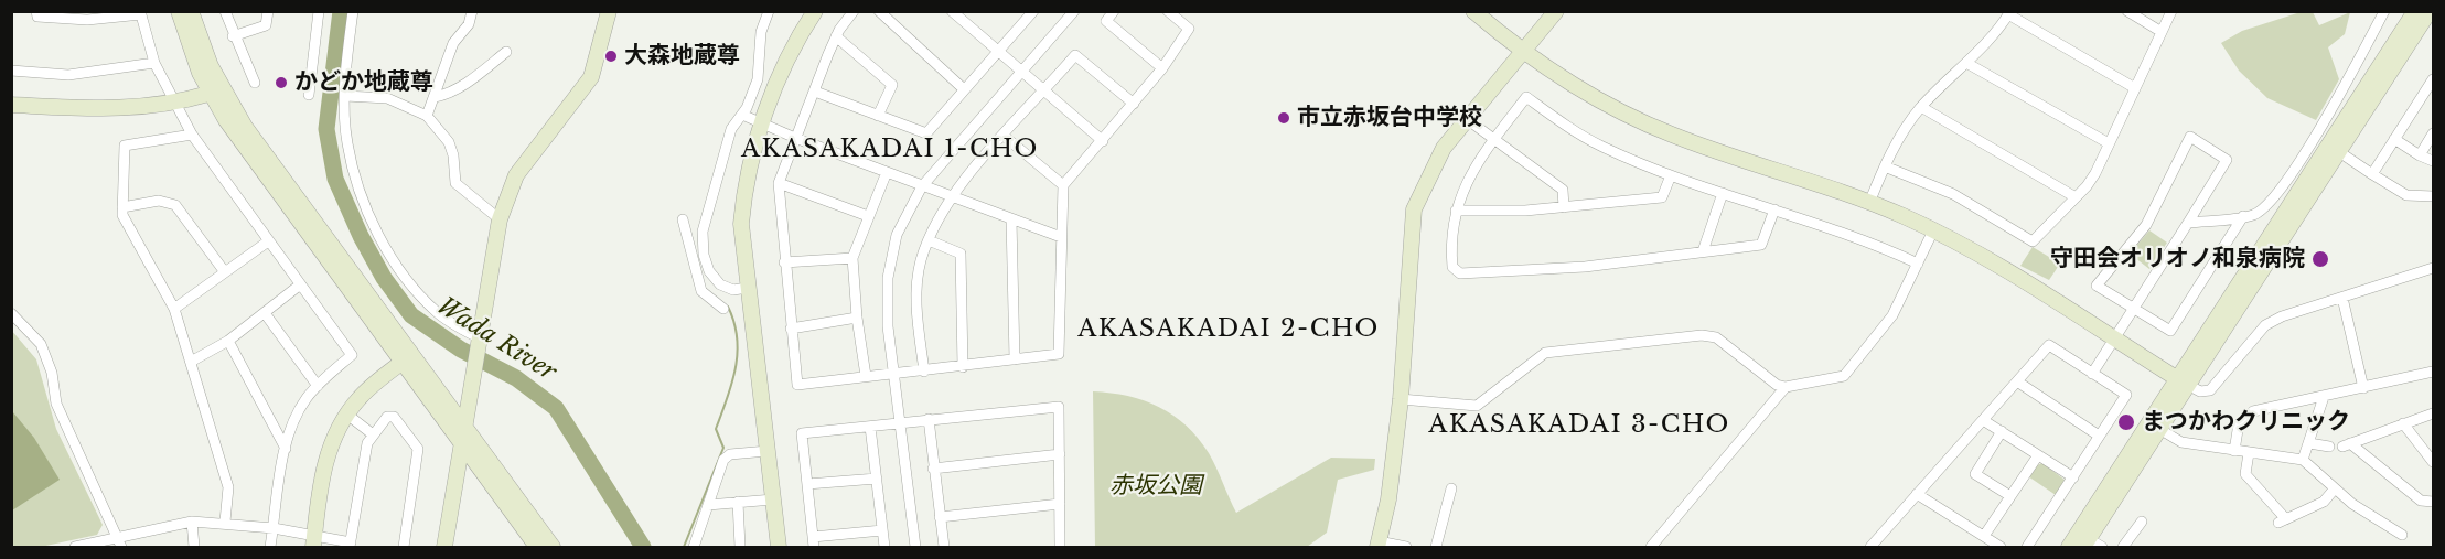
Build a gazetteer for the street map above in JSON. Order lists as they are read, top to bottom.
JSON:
{
  "districts": ["AKASAKADAI 1-CHO", "AKASAKADAI 2-CHO", "AKASAKADAI 3-CHO"],
  "water": ["Wada River"],
  "parks": ["赤坂公園"],
  "places": [
    "大森地蔵尊",
    "かどか地蔵尊",
    "市立赤坂台中学校",
    "守田会オリオノ和泉病院",
    "まつかわクリニック"
  ]
}
